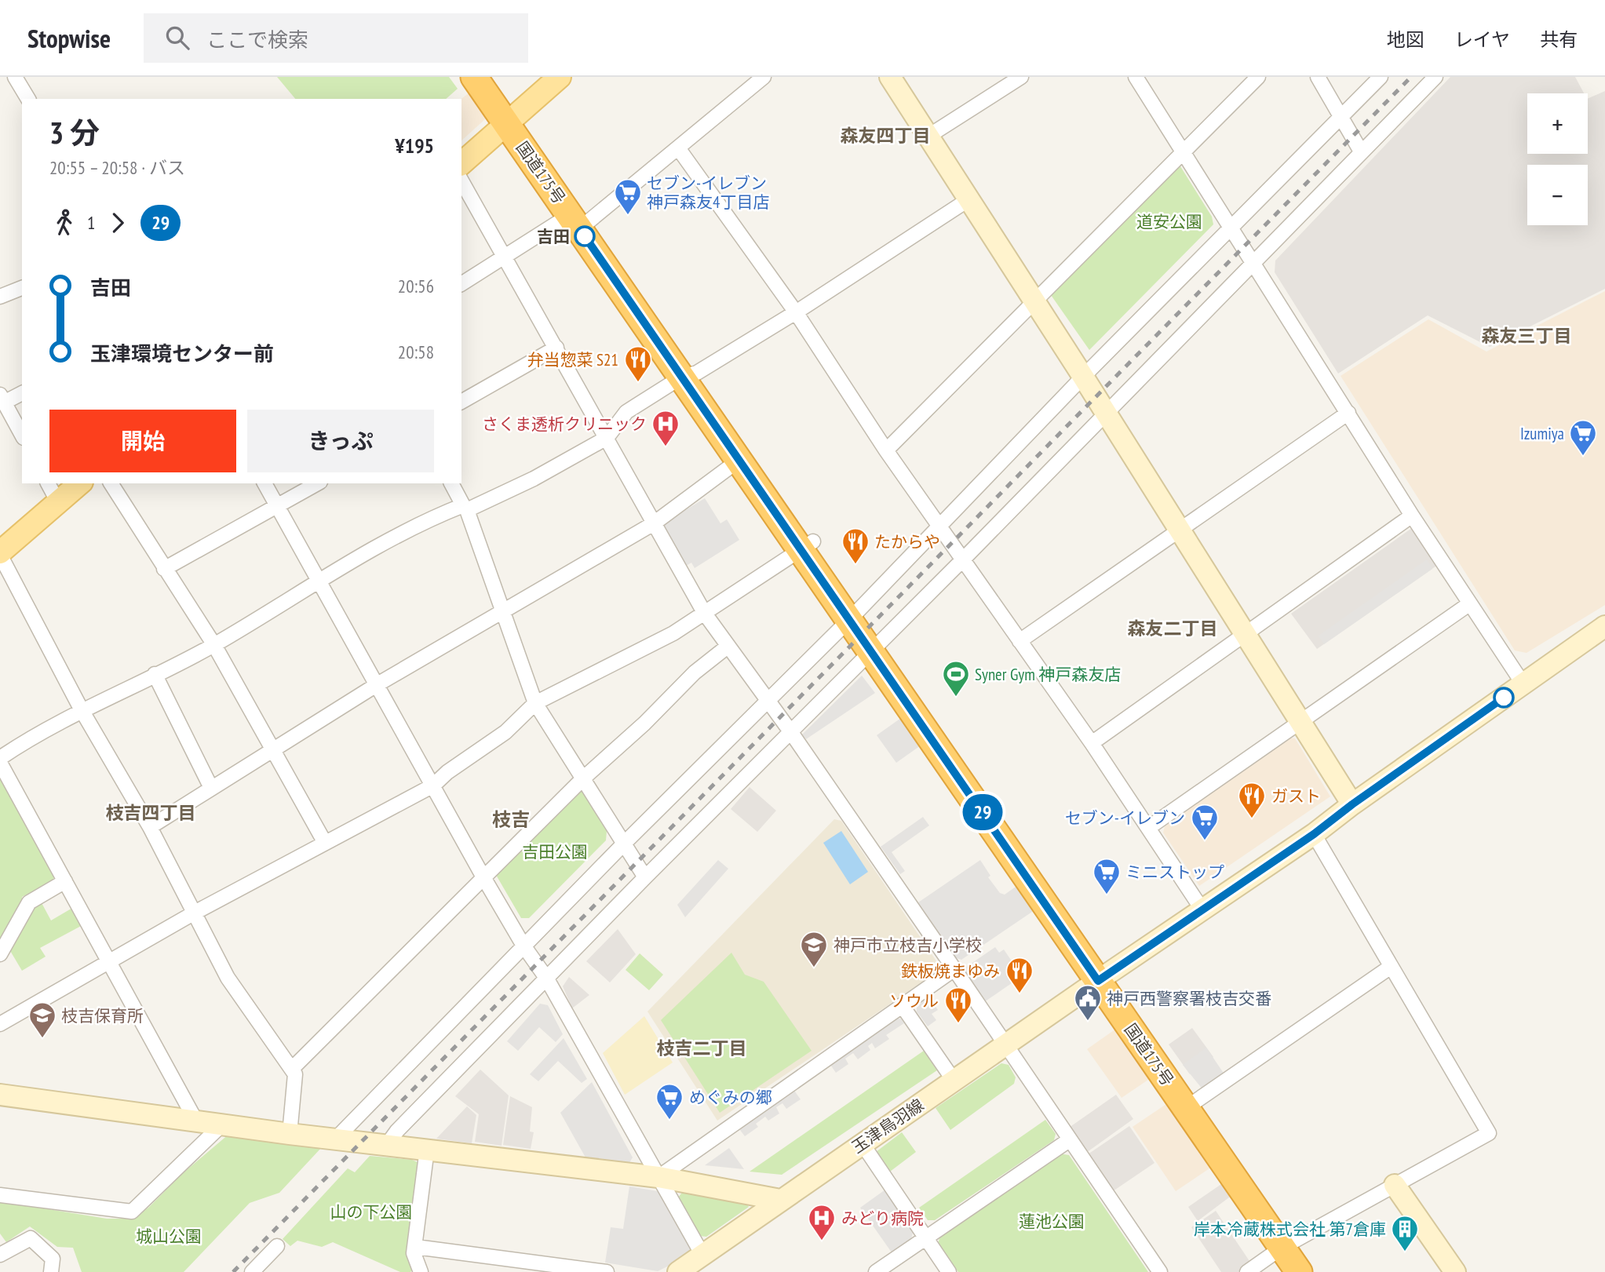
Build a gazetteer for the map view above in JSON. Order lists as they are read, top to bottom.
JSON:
{
  "streets": {
    "highway": ["国道175号"],
    "street": ["玉津鳥羽線"]
  },
  "crossings": [
    ["国道175号", "玉津鳥羽線"]
  ],
  "districts": [
    "森友四丁目",
    "森友三丁目",
    "森友二丁目",
    "枝吉四丁目",
    "枝吉",
    "枝吉二丁目"
  ],
  "parks": [
    "道安公園",
    "吉田公園",
    "山の下公園",
    "蓮池公園",
    "城山公園"
  ],
  "places": {
    "supermarket": [
      "セブン-イレブン 神戸森友4丁目店",
      "Izumiya",
      "セブン-イレブン",
      "ミニストップ",
      "めぐみの郷"
    ],
    "other": ["吉田"],
    "restaurant": [
      "弁当惣菜 S21",
      "たからや",
      "ガスト",
      "鉄板焼まゆみ",
      "ソウル"
    ],
    "hospital": ["さくま透析クリニック", "みどり病院"],
    "sports": ["Syner Gym 神戸森友店"],
    "school or university": ["神戸市立枝吉小学校", "枝吉保育所"],
    "public building": ["神戸西警察署枝吉交番"],
    "building": ["岸本冷蔵株式会社 第7倉庫"]
  },
  "lines": ["bus line 29"],
  "page": {
    "header": "Stopwise",
    "search": "ここで検索",
    "nav": ["地図", "レイヤ", "共有"],
    "on_map": "29",
    "map_buttons": ["+", "−"],
    "heading": ["3 分", "20:55 – 20:58 · バス", "¥195"],
    "legs": ["1", "29"],
    "list": [
      {
        "name": "吉田",
        "value": "20:56"
      },
      {
        "name": "玉津環境センター前",
        "value": "20:58"
      }
    ],
    "buttons": ["開始", "きっぷ"]
  }
}
